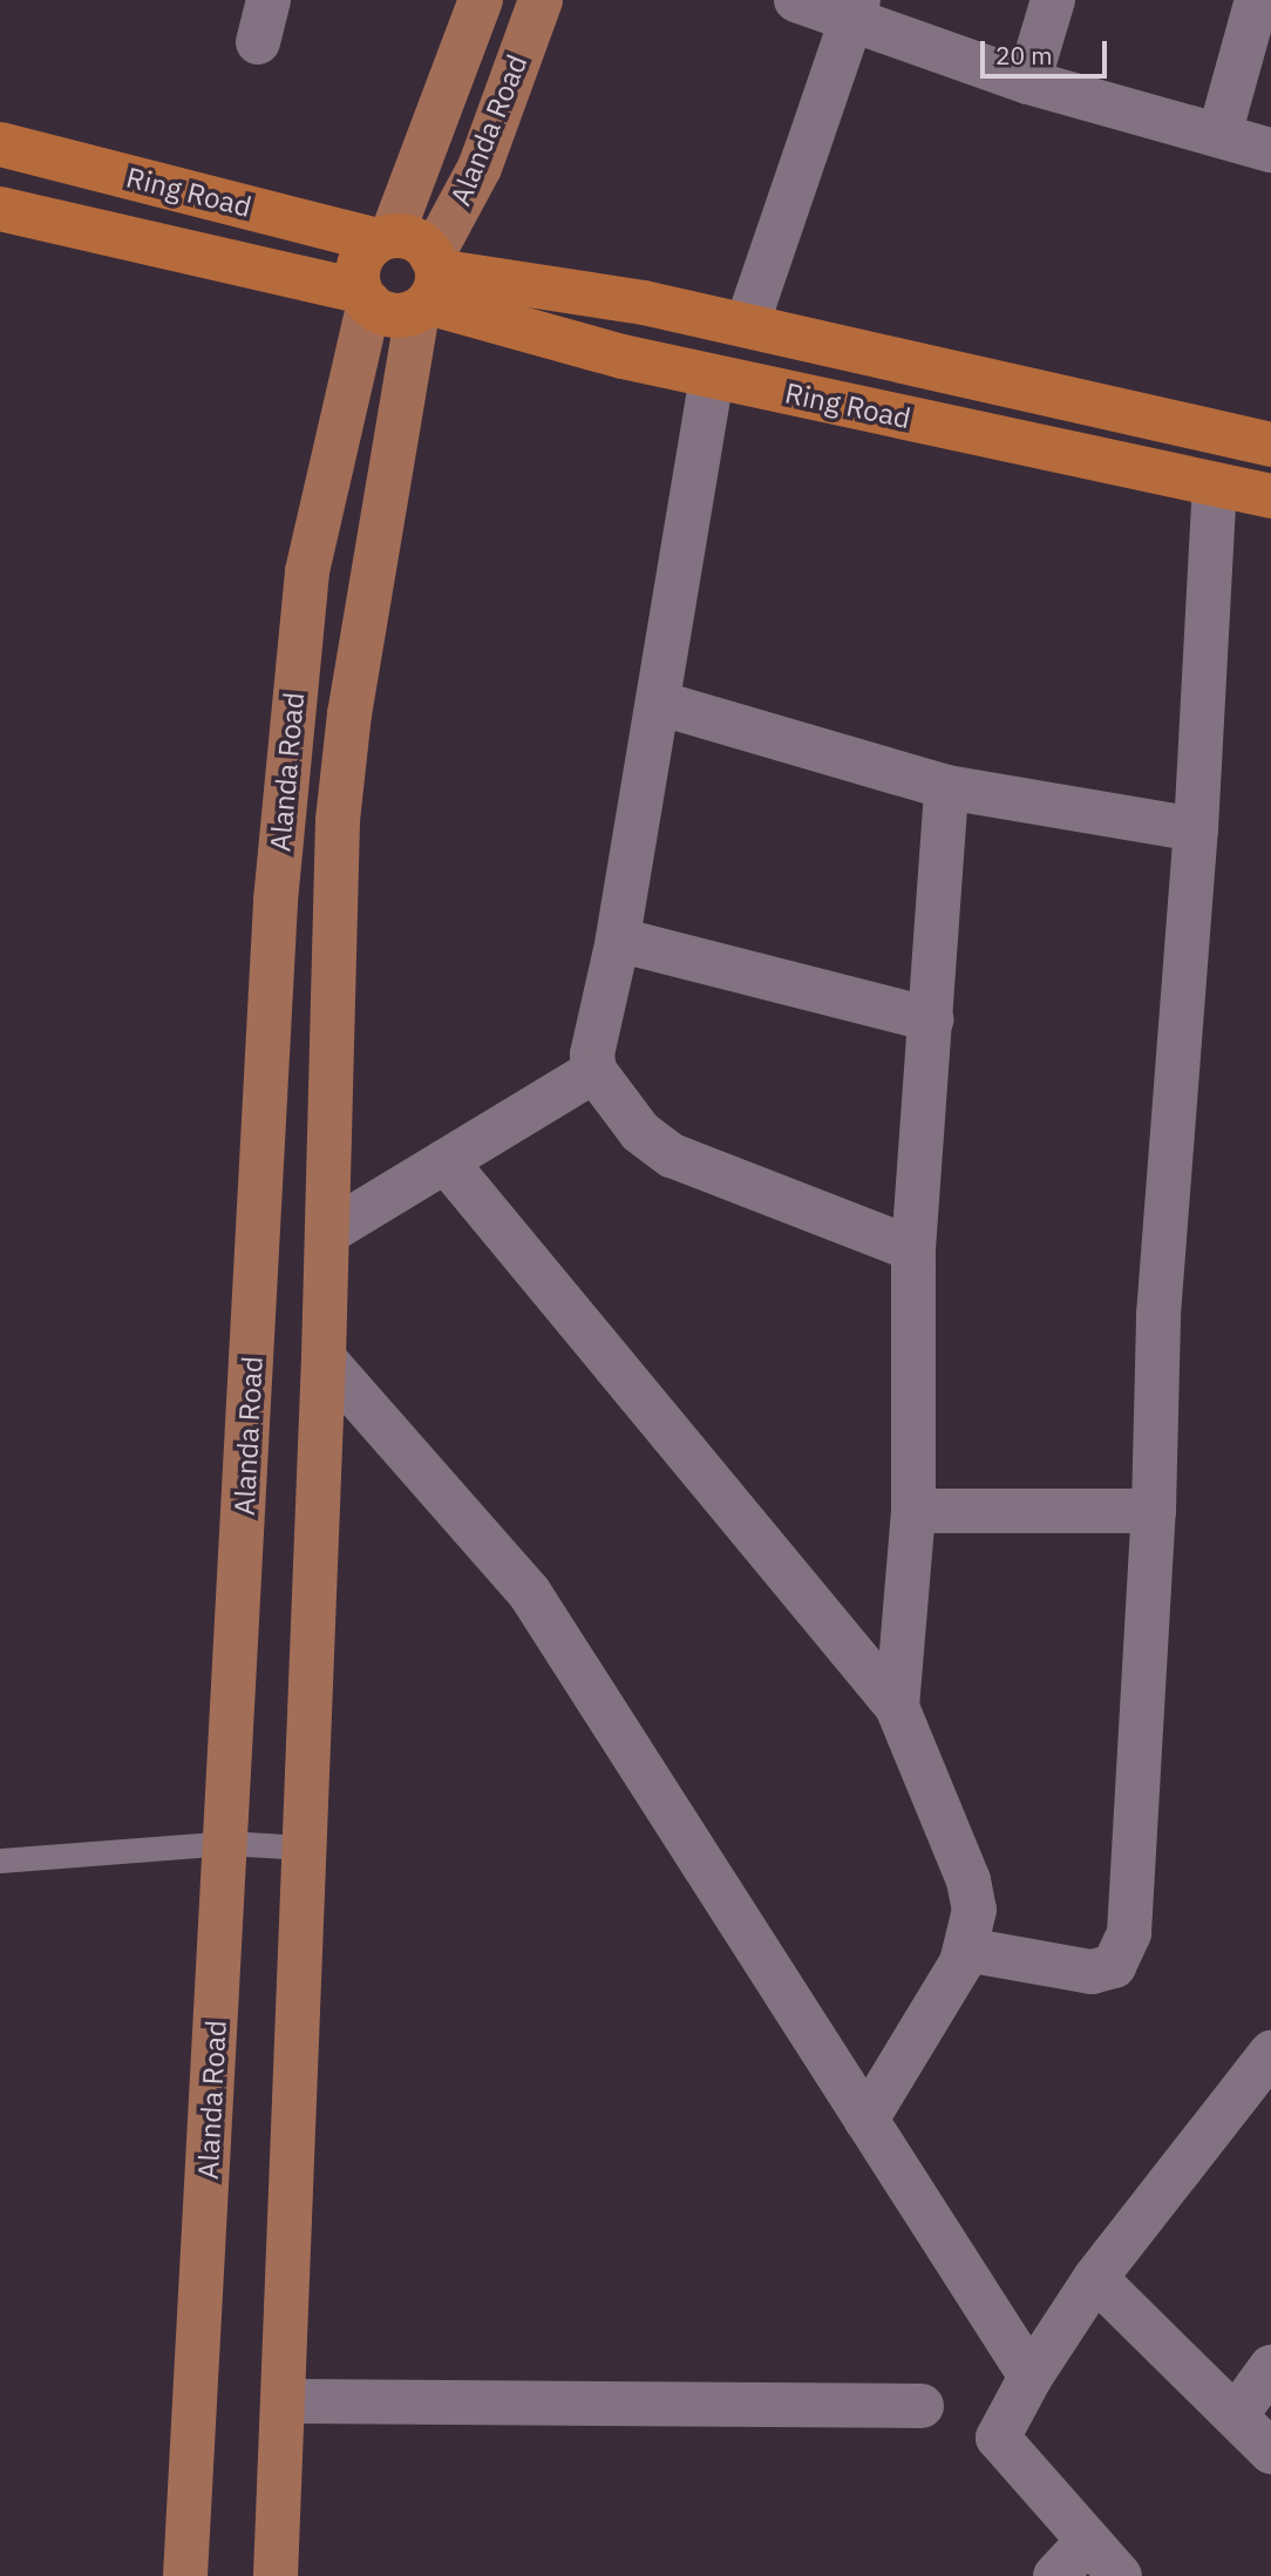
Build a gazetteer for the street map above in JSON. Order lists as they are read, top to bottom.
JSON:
{
  "streets": {
    "highway": ["Ring Road"],
    "main road": ["Alanda Road"]
  },
  "crossings": [
    ["Alanda Road", "Ring Road"]
  ],
  "scale_bar": "20 m"
}
